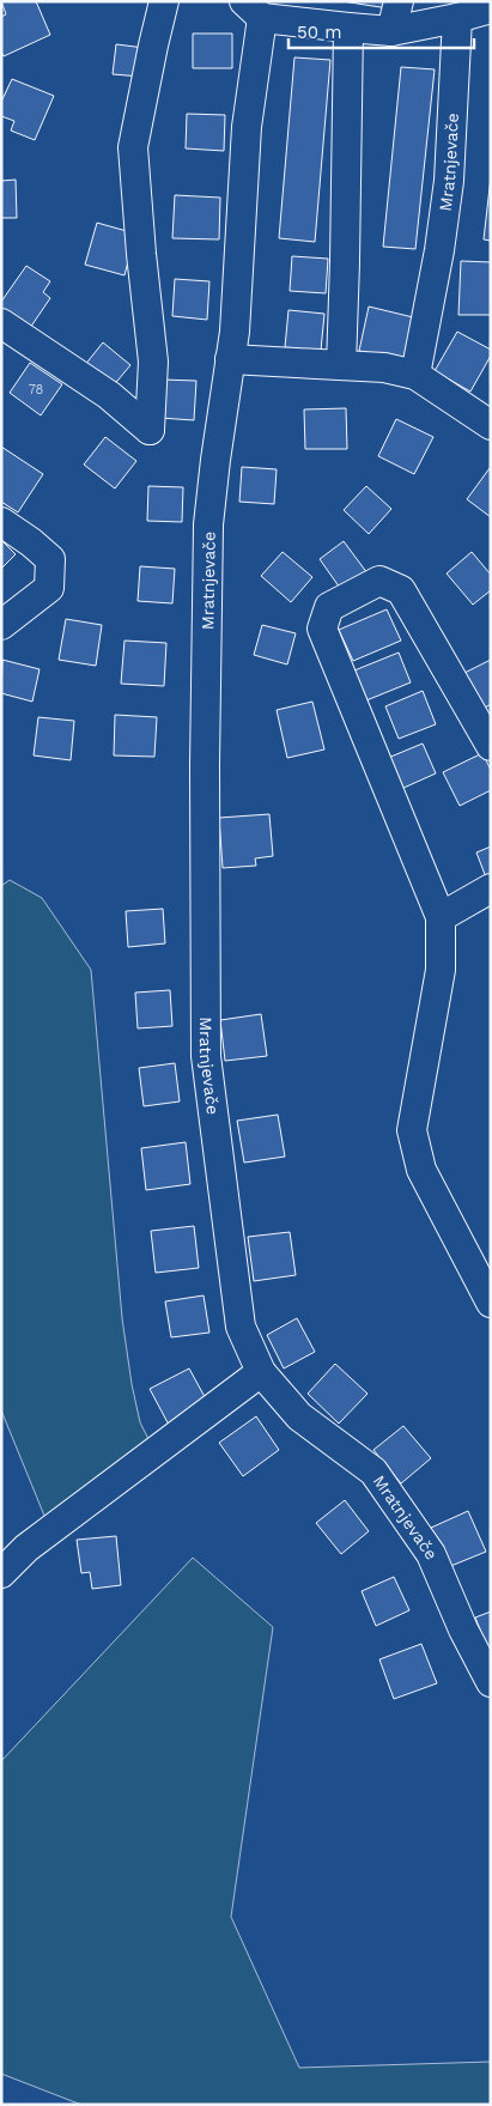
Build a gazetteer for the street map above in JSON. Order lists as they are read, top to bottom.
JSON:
{
  "streets": {
    "street": ["Mratnjevače"]
  },
  "house_numbers": ["78"],
  "scale_bar": "50 m"
}
